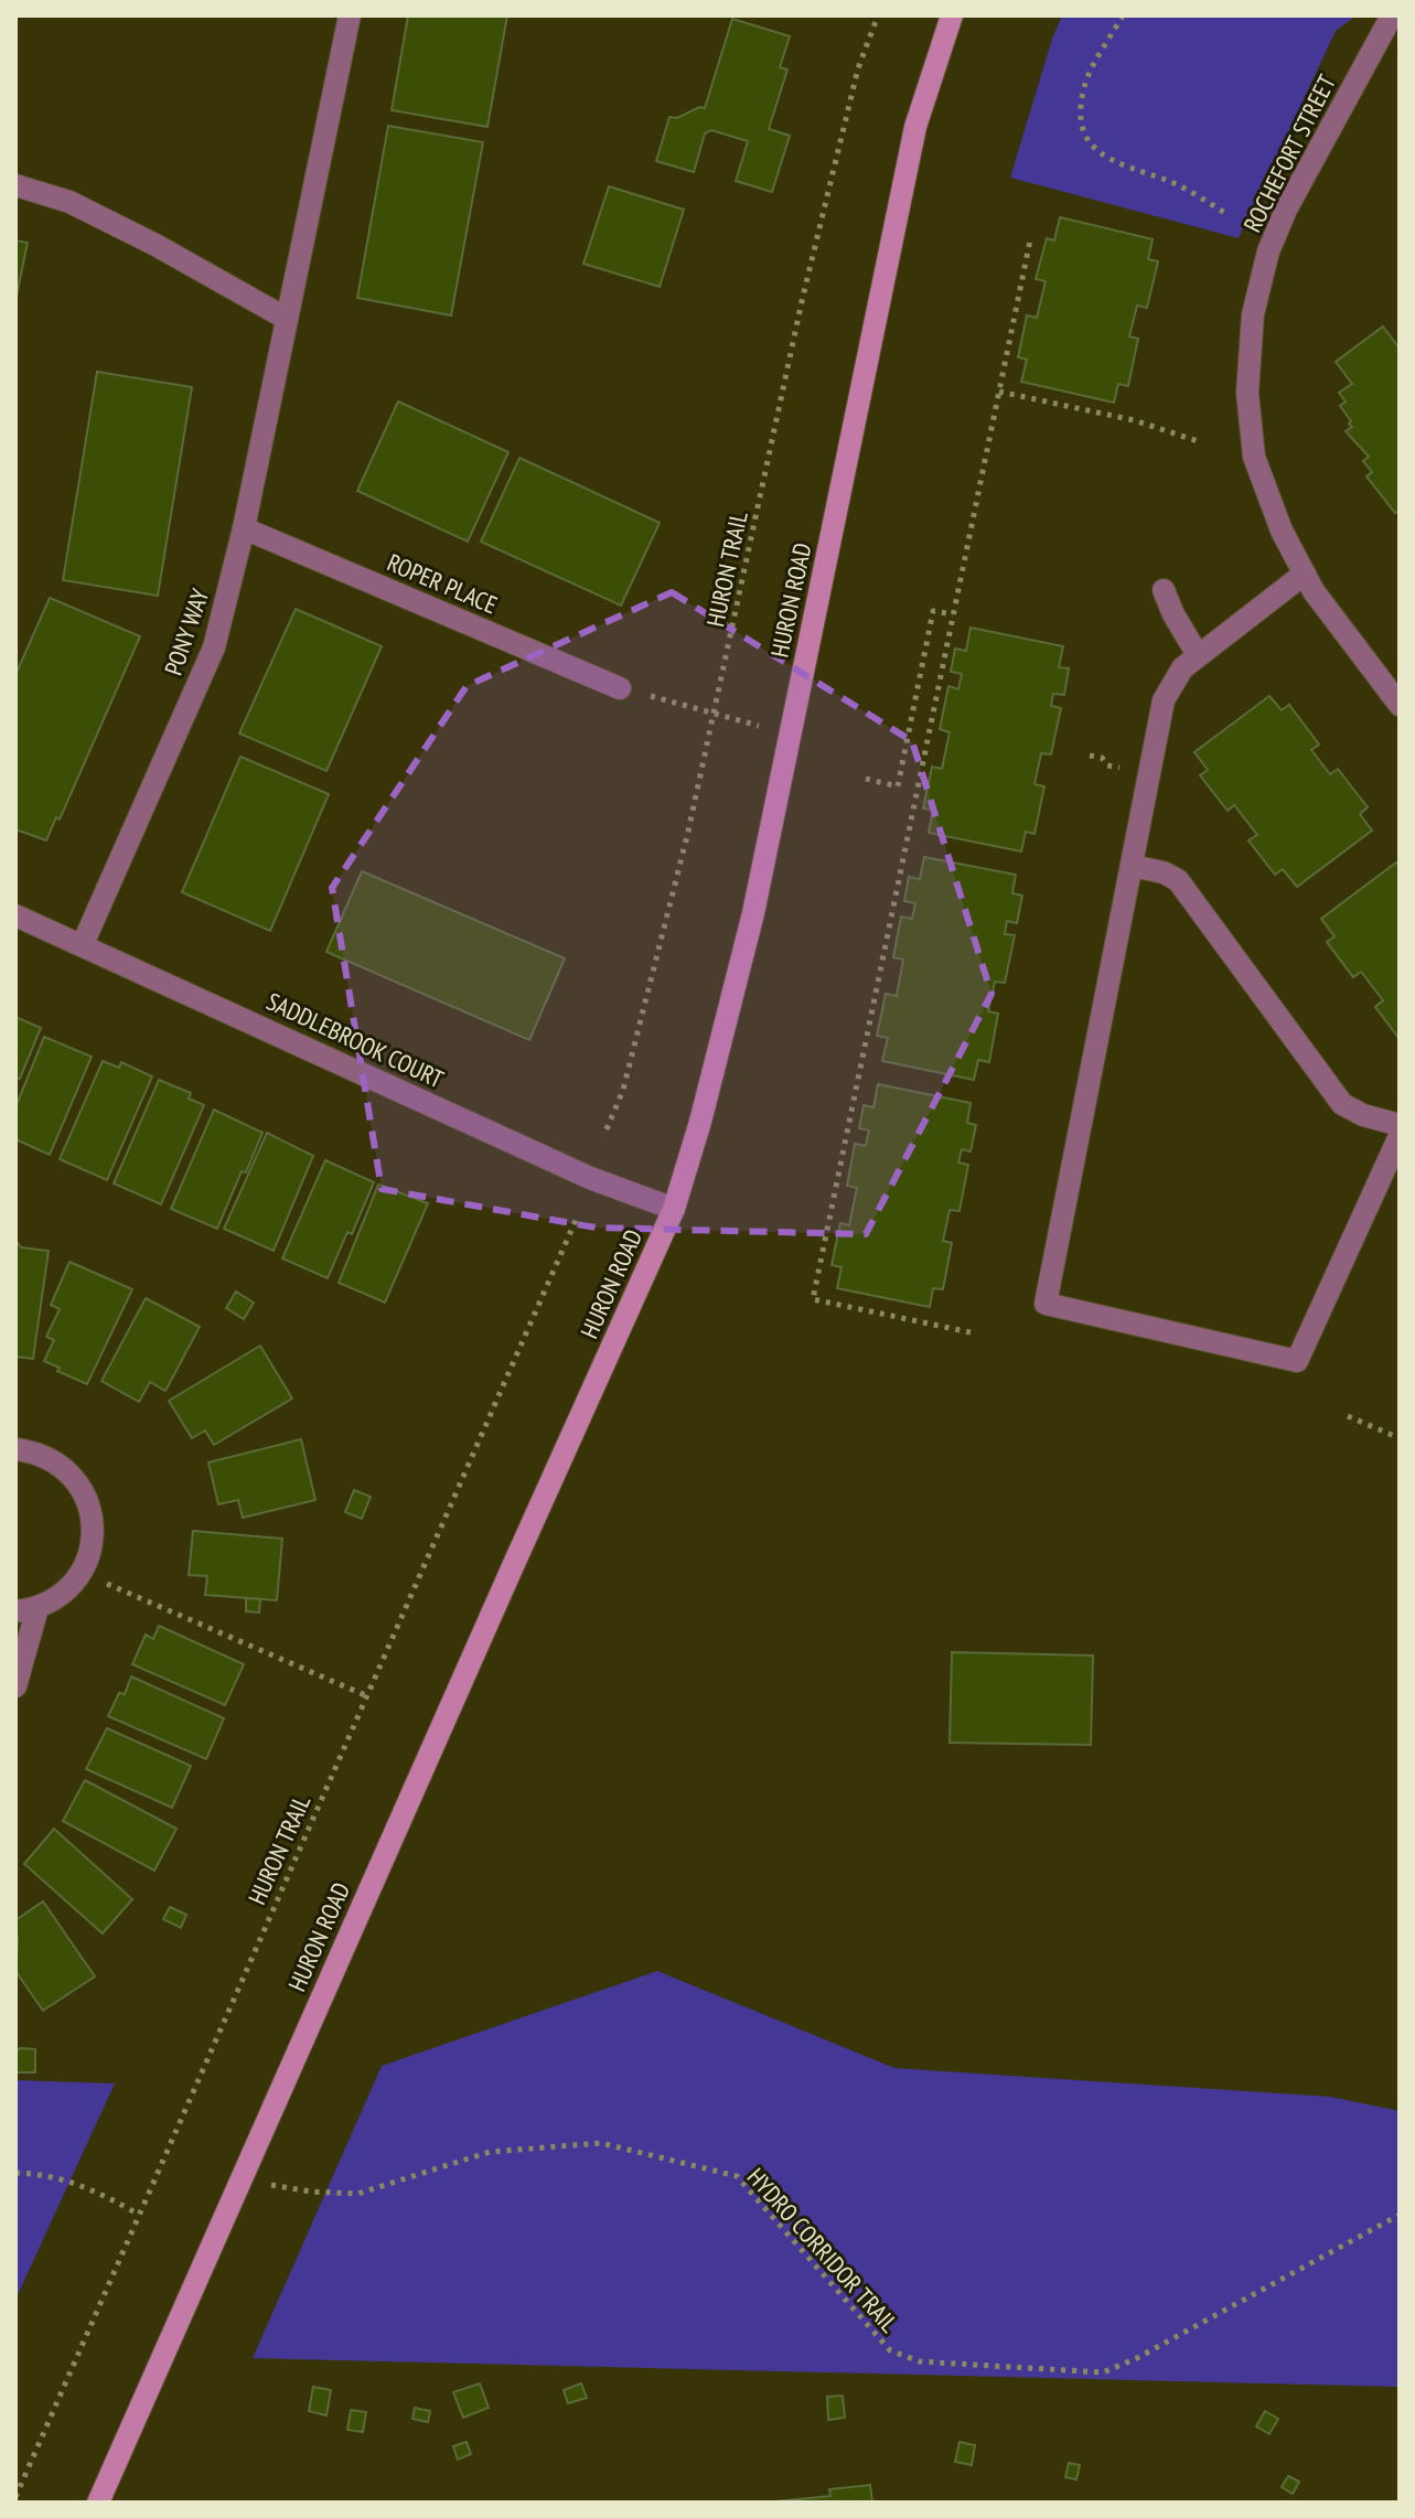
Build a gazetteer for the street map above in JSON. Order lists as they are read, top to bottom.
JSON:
{
  "streets": {
    "main road": ["HURON ROAD"],
    "street": [
      "ROCHEFORT STREET",
      "ROPER PLACE",
      "PONY WAY",
      "SADDLEBROOK COURT"
    ],
    "path": ["HURON TRAIL", "HYDRO CORRIDOR TRAIL"]
  },
  "crossings": [
    ["ROPER PLACE", "PONY WAY"],
    ["HURON ROAD", "SADDLEBROOK COURT"],
    ["HURON ROAD", "HYDRO CORRIDOR TRAIL"],
    ["PONY WAY", "SADDLEBROOK COURT"]
  ]
}
